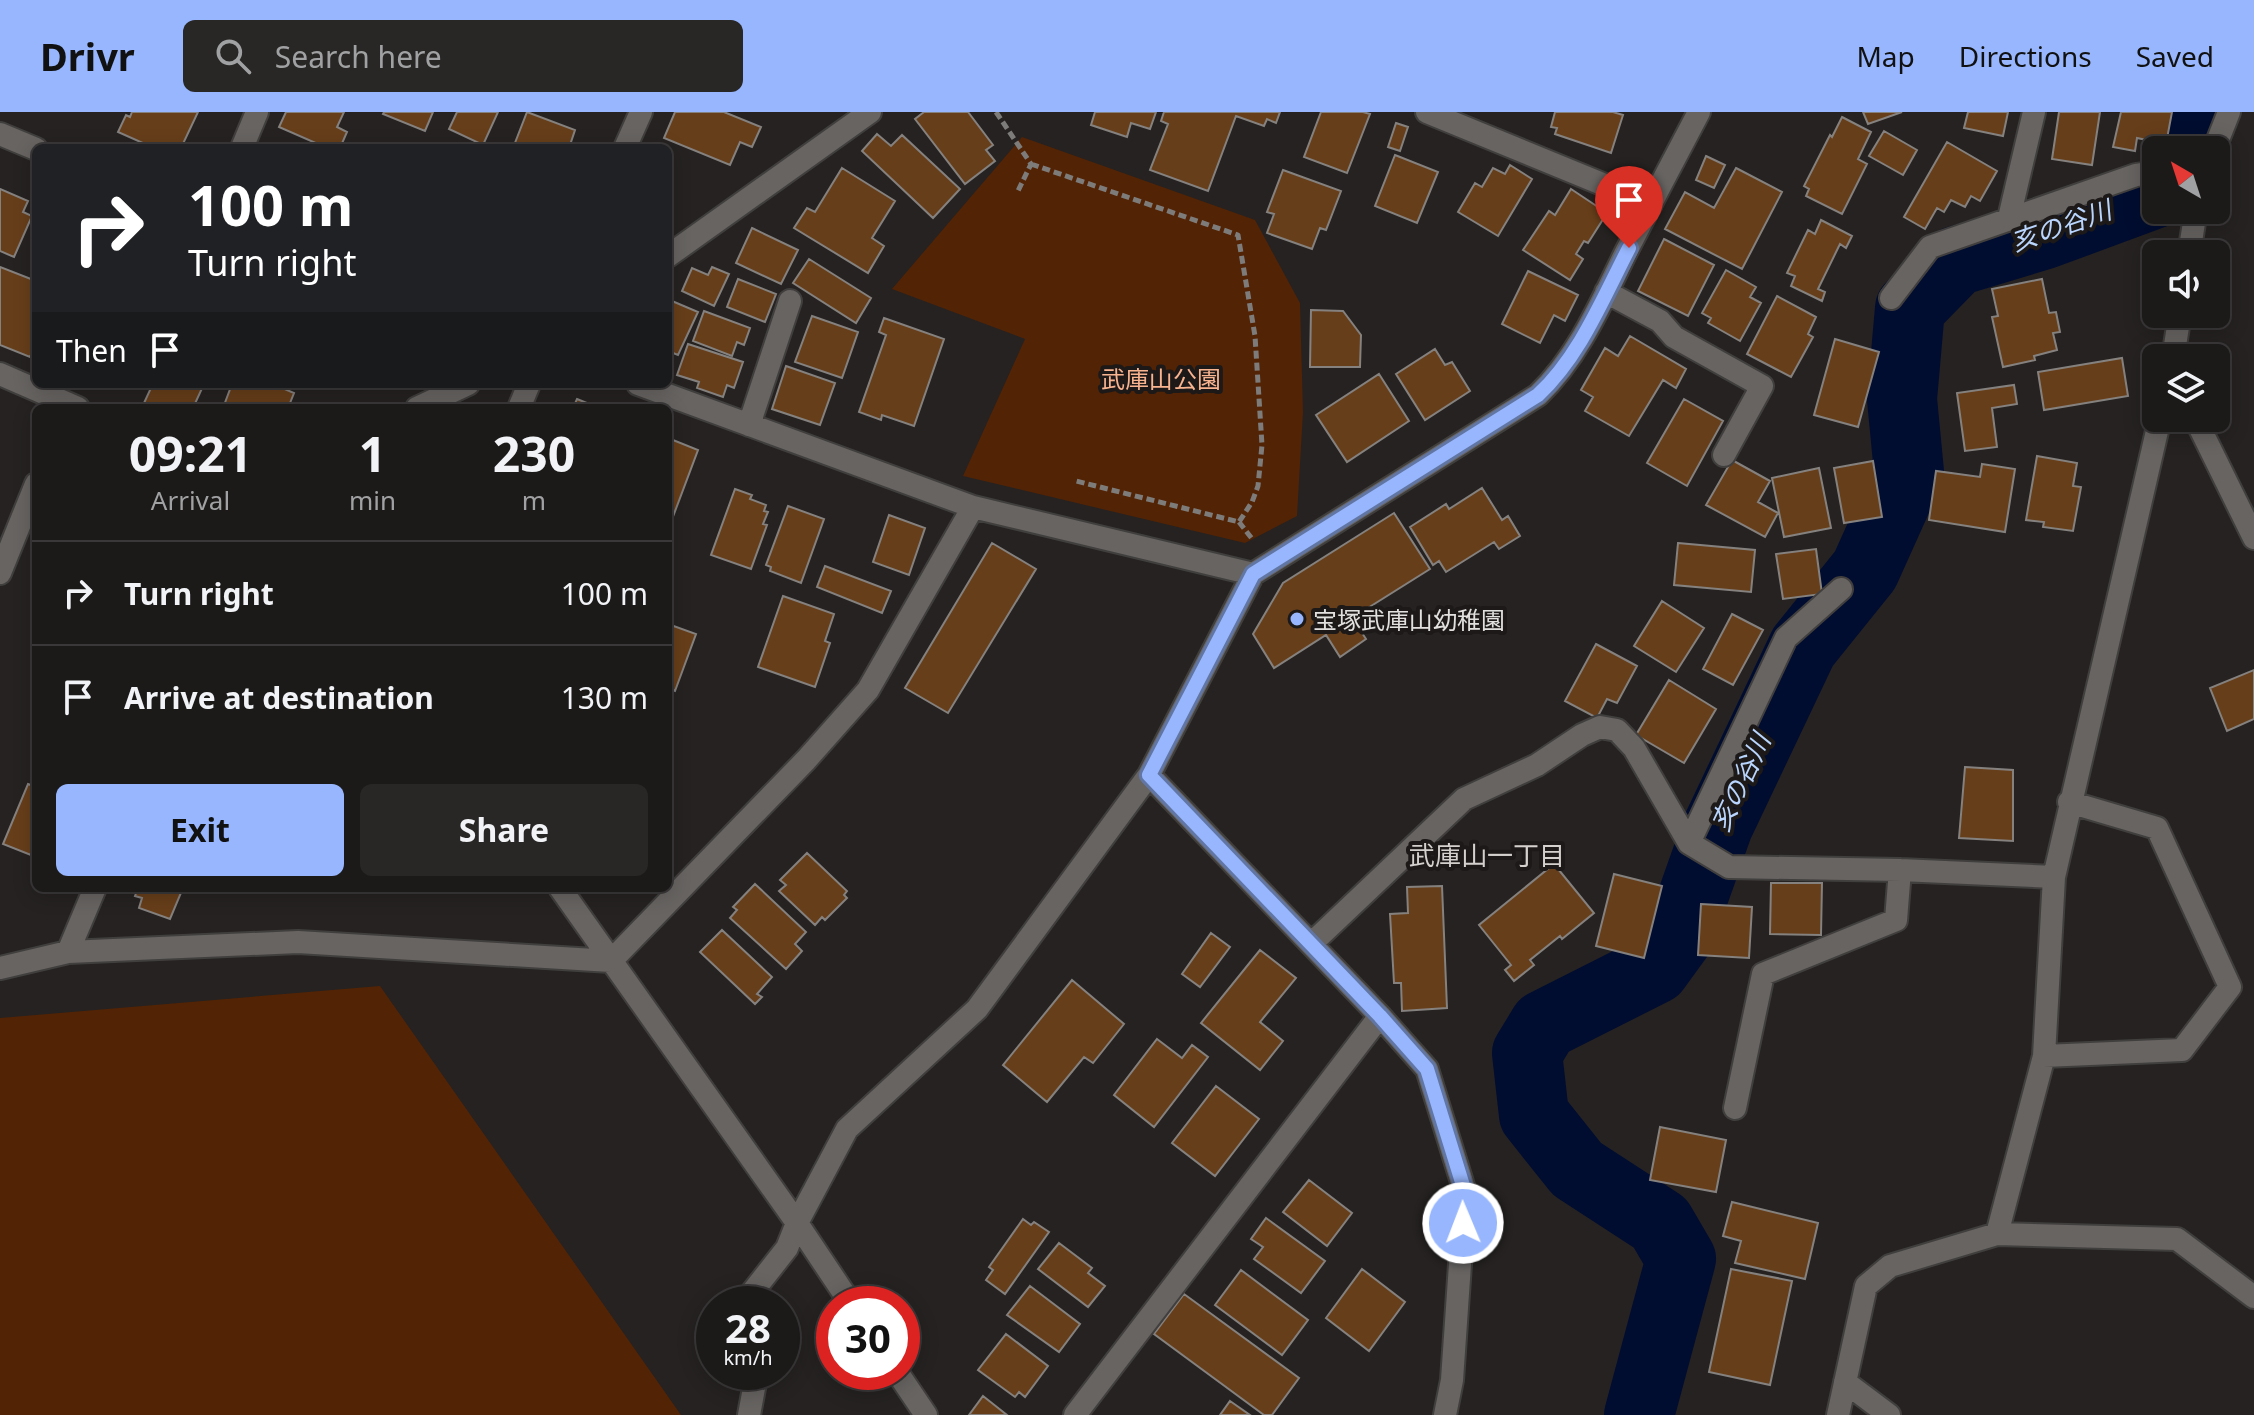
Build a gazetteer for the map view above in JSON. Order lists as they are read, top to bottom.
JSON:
{
  "districts": ["武庫山一丁目"],
  "water": ["亥の谷川"],
  "parks": ["武庫山公園"],
  "places": ["宝塚武庫山幼稚園"],
  "north": "top left",
  "page": {
    "header": "Drivr",
    "search": "Search here",
    "nav": ["Map", "Directions", "Saved"],
    "turn": ["100 m", "Turn right"],
    "then": "Then",
    "eta": [
      "09:21",
      "Arrival",
      "1",
      "min",
      "230",
      "m"
    ],
    "list": [
      {
        "name": "Turn right",
        "value": "100 m"
      },
      {
        "name": "Arrive at destination",
        "value": "130 m"
      }
    ],
    "buttons": ["Exit", "Share"],
    "speed": "28 km/h",
    "limit": "30"
  }
}
